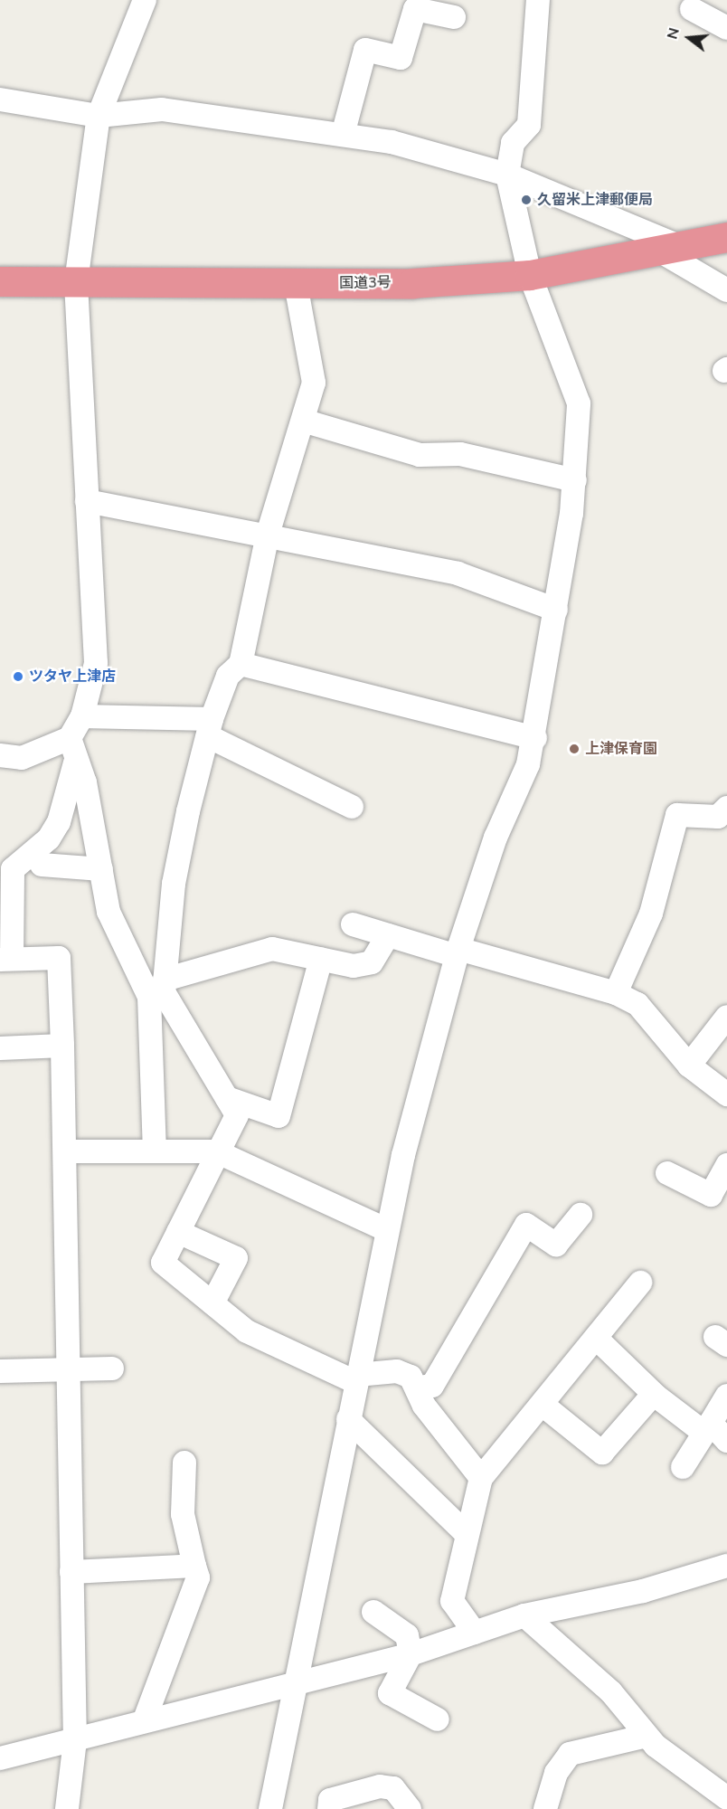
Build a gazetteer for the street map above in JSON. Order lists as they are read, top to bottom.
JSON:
{
  "streets": {
    "highway": ["国道3号"]
  },
  "places": ["久留米上津郵便局", "ツタヤ上津店", "上津保育園"],
  "north": "left"
}
